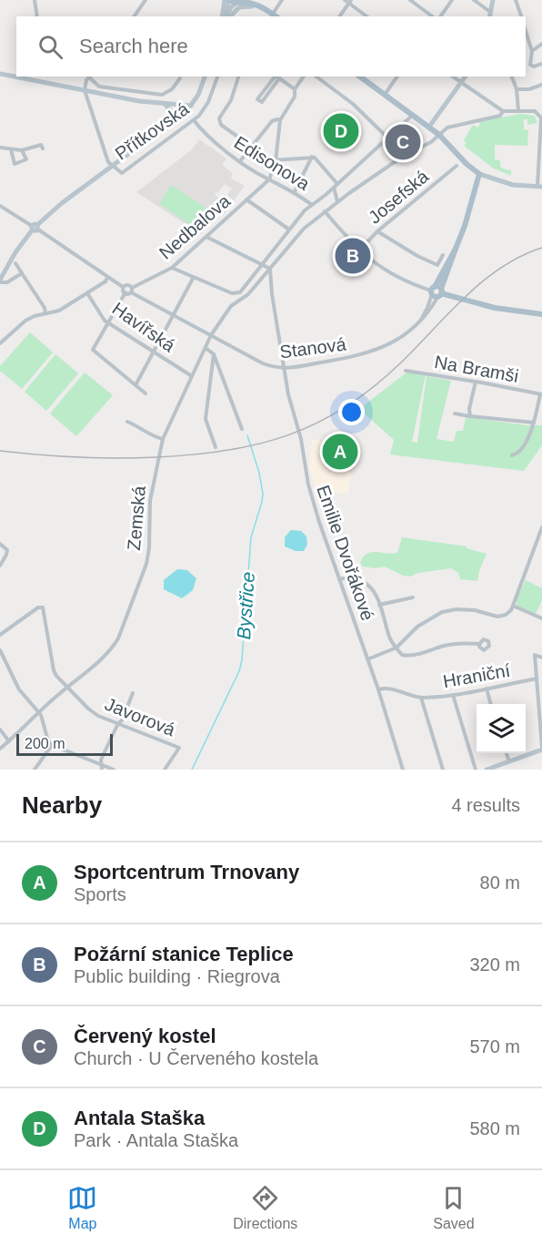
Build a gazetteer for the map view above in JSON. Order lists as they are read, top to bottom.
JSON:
{
  "streets": {
    "street": [
      "Přítkovská",
      "Edisonova",
      "Josefská",
      "Nedbalova",
      "Havířská",
      "Stanová",
      "Na Bramši",
      "Zemská",
      "Emilie Dvořákové",
      "Hraniční",
      "Javorová"
    ]
  },
  "crossings": [
    ["Přítkovská", "Edisonova"],
    ["Edisonova", "Nedbalova"],
    ["Havířská", "Zemská"],
    ["Stanová", "Zemská"],
    ["Stanová", "Emilie Dvořákové"],
    ["Zemská", "Emilie Dvořákové"],
    ["Zemská", "Javorová"]
  ],
  "water": ["Bystřice"],
  "scale_bar": "200 m",
  "page": {
    "search": "Search here",
    "pins": [
      "D",
      "C",
      "B",
      "A"
    ],
    "scale": "200 m",
    "heading": ["Nearby", "4 results"],
    "list": [
      {
        "mark": "A",
        "name": "Sportcentrum Trnovany",
        "note": "Sports",
        "value": "80 m"
      },
      {
        "mark": "B",
        "name": "Požární stanice Teplice",
        "note": "Public building · Riegrova",
        "value": "320 m"
      },
      {
        "mark": "C",
        "name": "Červený kostel",
        "note": "Church · U Červeného kostela",
        "value": "570 m"
      },
      {
        "mark": "D",
        "name": "Antala Staška",
        "note": "Park · Antala Staška",
        "value": "580 m"
      }
    ],
    "nav": ["Map", "Directions", "Saved"]
  }
}
